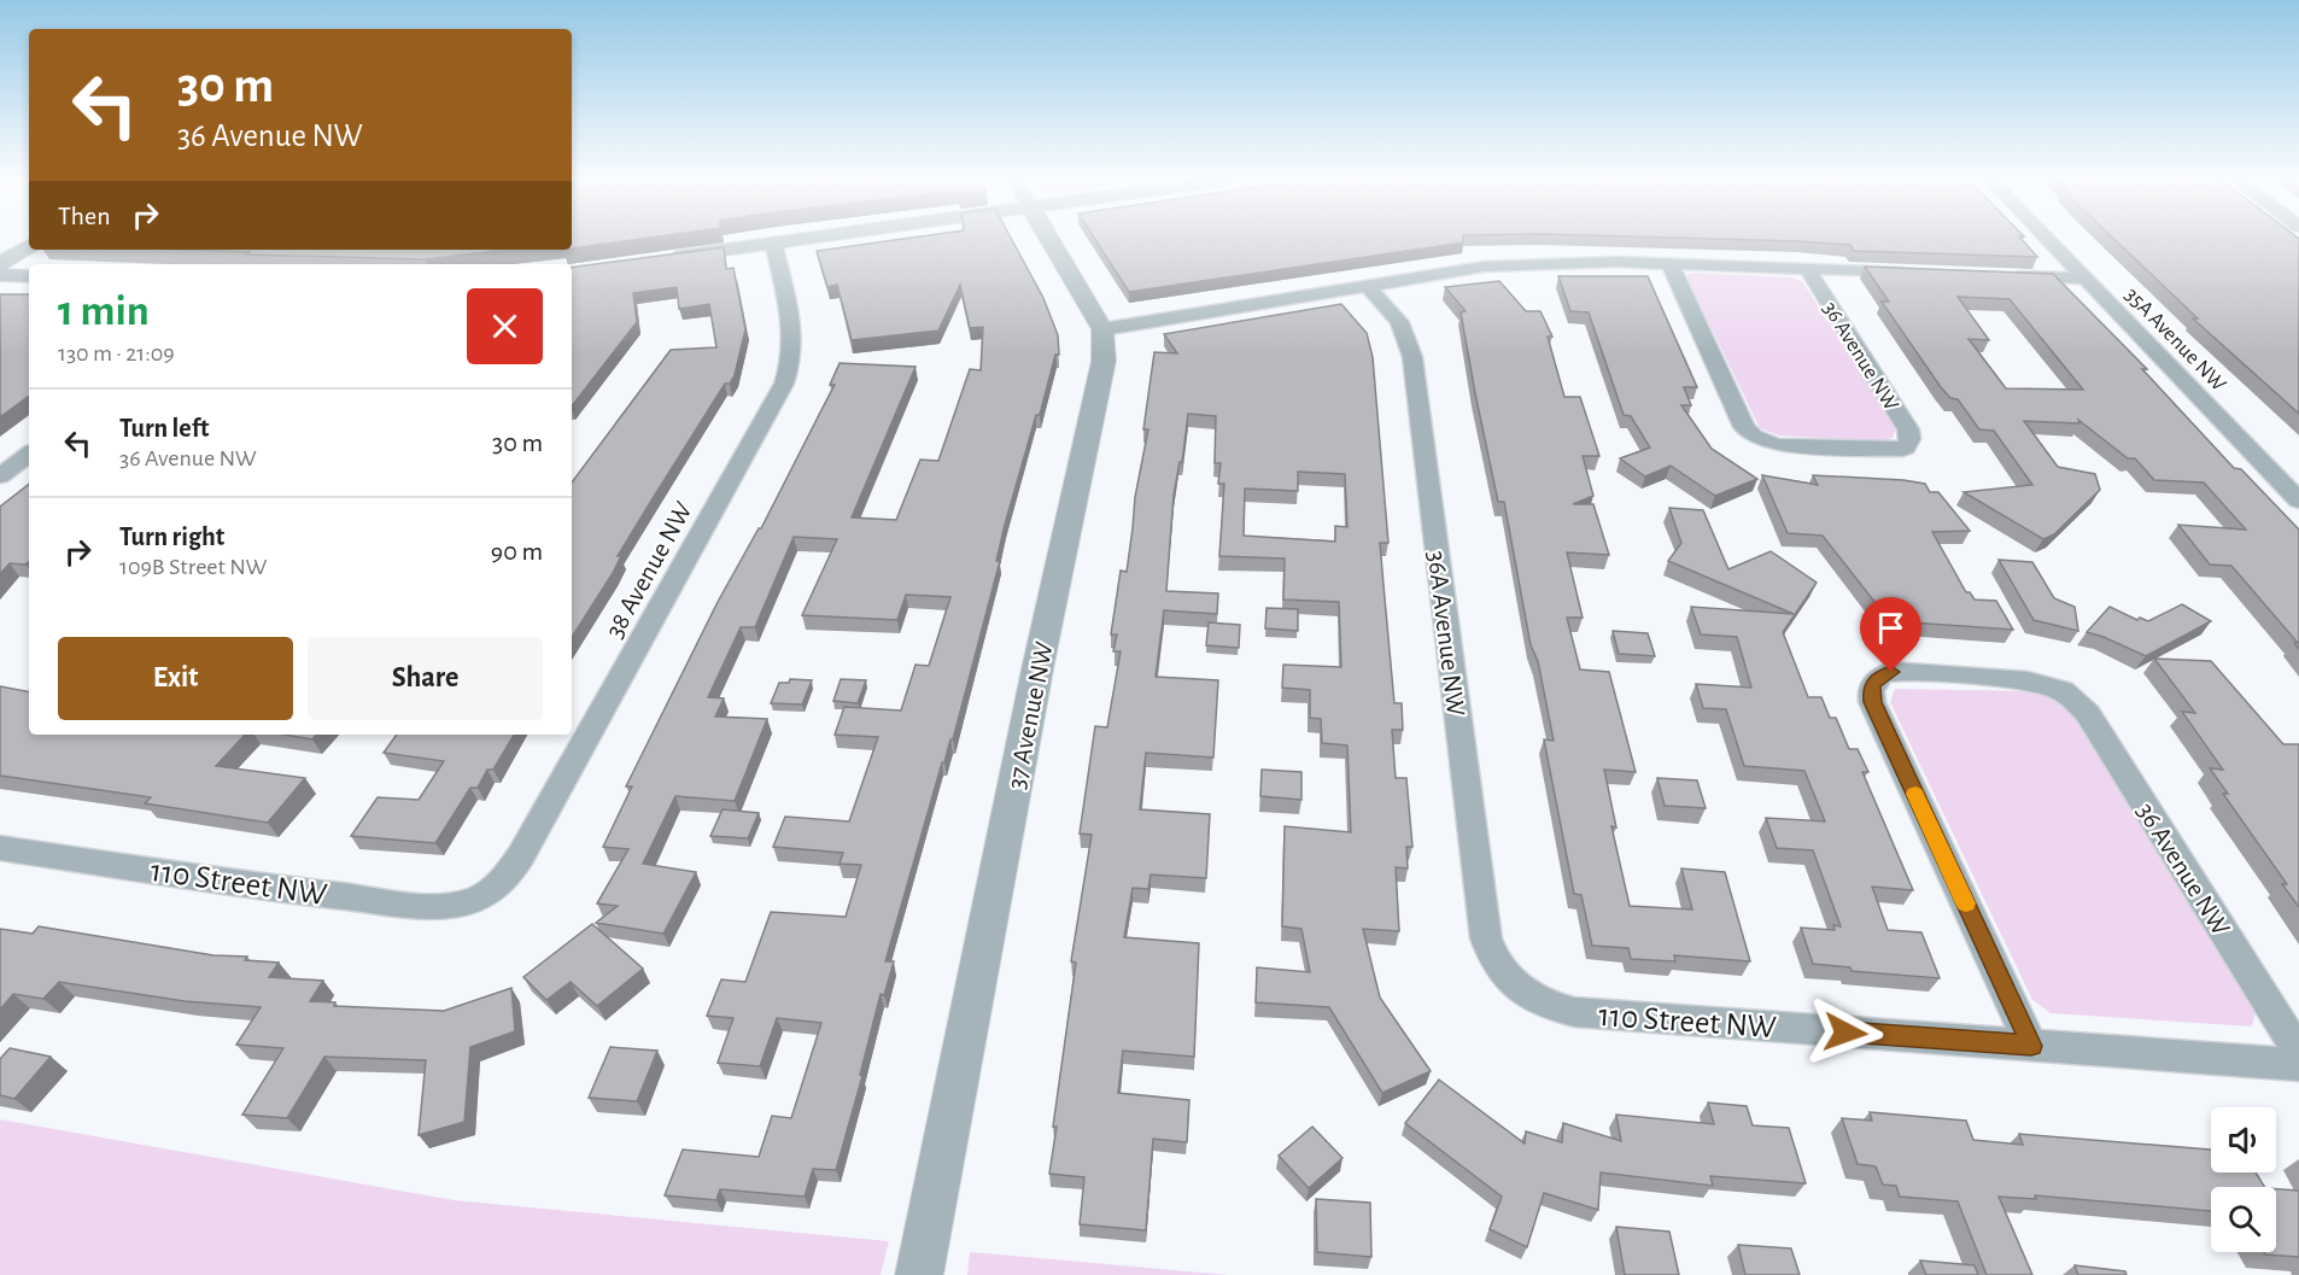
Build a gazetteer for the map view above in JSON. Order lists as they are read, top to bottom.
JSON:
{
  "streets": {
    "street": [
      "35A Avenue NW",
      "36 Avenue NW",
      "38 Avenue NW",
      "36A Avenue NW",
      "37 Avenue NW",
      "110 Street NW"
    ]
  },
  "crossings": [
    ["36 Avenue NW", "110 Street NW"],
    ["38 Avenue NW", "110 Street NW"],
    ["36A Avenue NW", "110 Street NW"]
  ],
  "page": {
    "turn": ["30 m", "36 Avenue NW"],
    "then": "Then",
    "heading": ["1 min", "130 m · 21:09"],
    "list": [
      {
        "name": "Turn left",
        "note": "36 Avenue NW",
        "value": "30 m"
      },
      {
        "name": "Turn right",
        "note": "109B Street NW",
        "value": "90 m"
      }
    ],
    "buttons": ["Exit", "Share"]
  }
}
